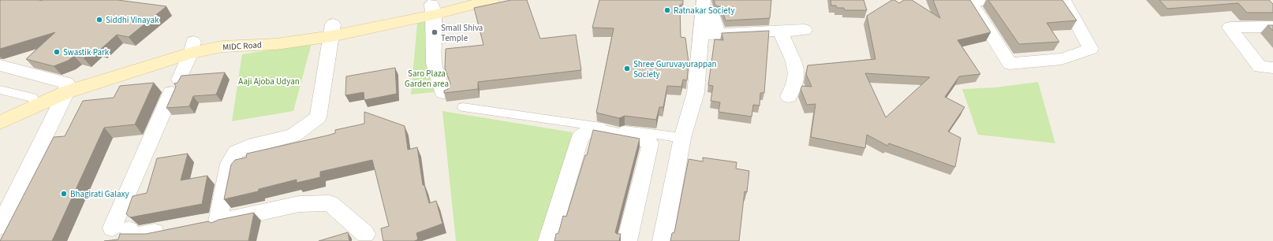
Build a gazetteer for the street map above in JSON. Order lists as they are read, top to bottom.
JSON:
{
  "streets": {
    "street": ["MIDC Road"]
  },
  "parks": ["Saro Plaza Garden area", "Aaji Ajoba Udyan"],
  "places": [
    "Ratnakar Society",
    "Siddhi Vinayak",
    "Small Shiva Temple",
    "Swastik Park",
    "Shree Guruvayurappan Society",
    "Bhagirati Galaxy"
  ]
}
